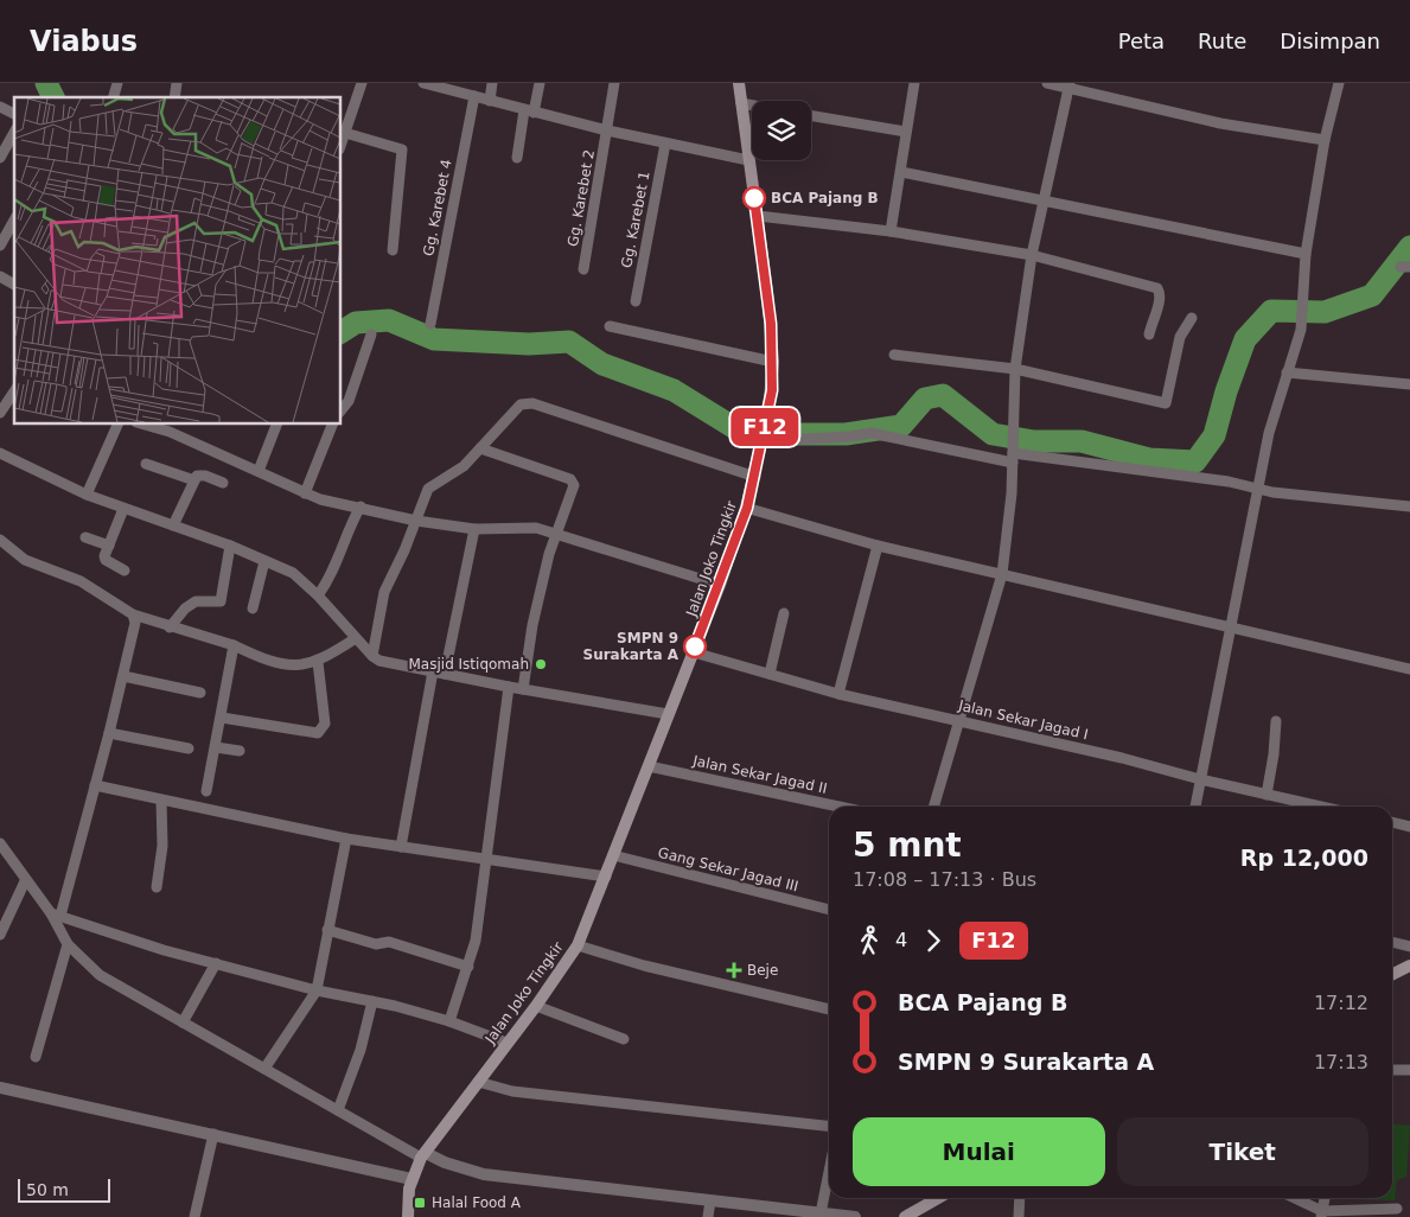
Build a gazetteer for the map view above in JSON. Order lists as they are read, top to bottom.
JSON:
{
  "streets": {
    "main road": ["Jalan Joko Tingkir"],
    "street": [
      "Gg. Karebet 2",
      "Gg. Karebet 4",
      "Gg. Karebet 1",
      "Jalan Sekar Jagad I",
      "Jalan Sekar Jagad II",
      "Gang Sekar Jagad III"
    ]
  },
  "crossings": [
    ["Jalan Joko Tingkir", "Jalan Sekar Jagad I"],
    ["Jalan Joko Tingkir", "Jalan Sekar Jagad II"],
    ["Jalan Joko Tingkir", "Gang Sekar Jagad III"]
  ],
  "places": {
    "other": ["BCA Pajang B", "SMPN 9 Surakarta A", "Masjid Istiqomah"],
    "health": ["Beje"],
    "transit": ["Halal Food A"]
  },
  "lines": ["bus line F12"],
  "scale_bar": "50 m",
  "page": {
    "header": "Viabus",
    "nav": ["Peta", "Rute", "Disimpan"],
    "on_map": "F12",
    "heading": ["5 mnt", "17:08 – 17:13 · Bus", "Rp 12,000"],
    "legs": ["4", "F12"],
    "list": [
      {
        "name": "BCA Pajang B",
        "value": "17:12"
      },
      {
        "name": "SMPN 9 Surakarta A",
        "value": "17:13"
      }
    ],
    "buttons": ["Mulai", "Tiket"],
    "scale": "50 m"
  }
}
